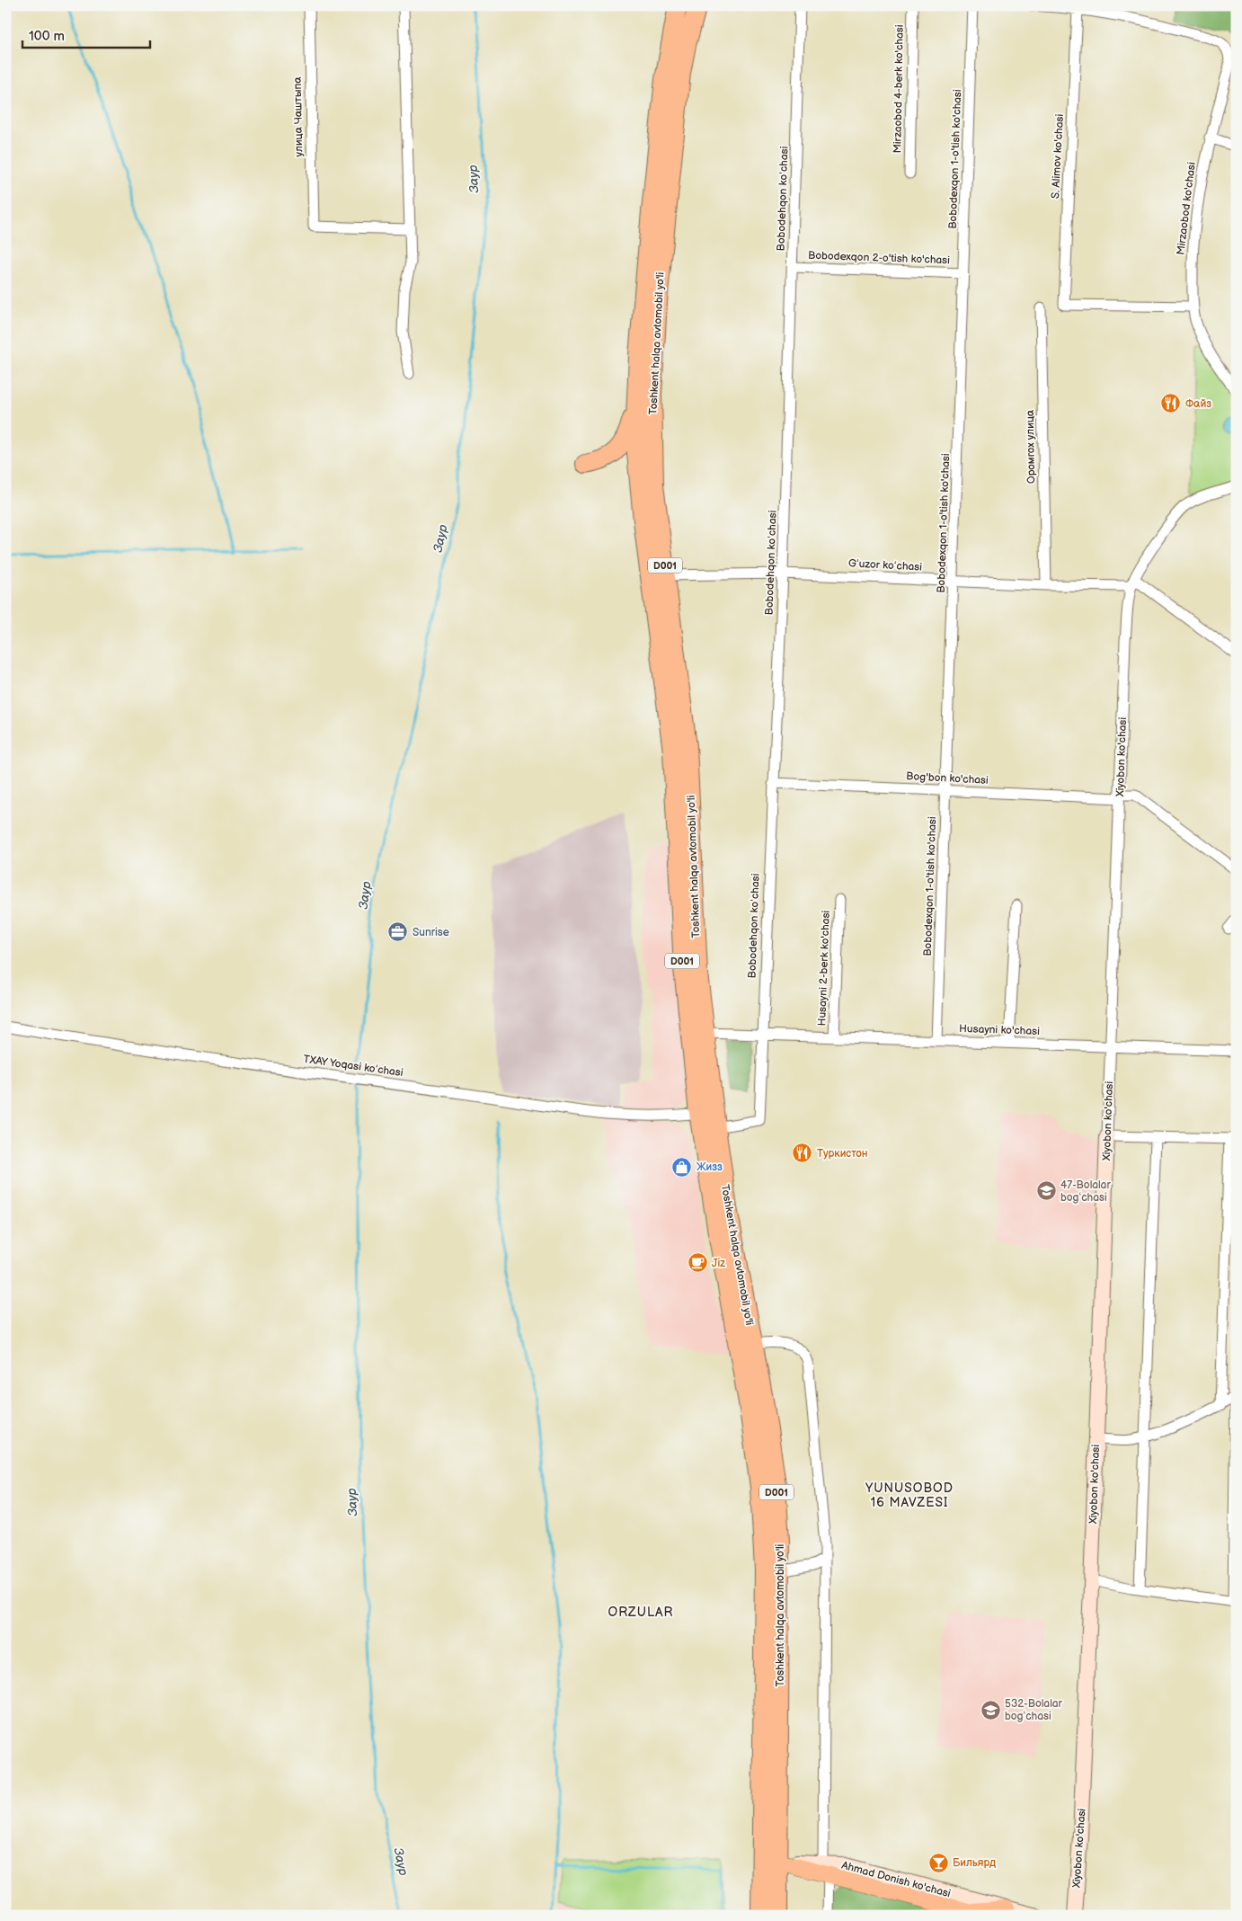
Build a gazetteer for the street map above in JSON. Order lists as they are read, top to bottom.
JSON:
{
  "streets": {
    "highway": ["Toshkent halqa avtomobil yo'li", "D001"],
    "main road": ["Ahmad Donish ko'chasi"],
    "street": [
      "Mirzaobod 4-berk ko'chasi",
      "улица Чаштыпа",
      "S. Alimov ko'chasi",
      "Bobodexqon 1-o'tish ko'chasi",
      "Bobodehqon koʻchasi",
      "Mirzaobod ko'chasi",
      "Bobodexqon 2-o'tish ko'chasi",
      "Оромгох улица",
      "Gʻuzor koʻchasi",
      "Xiyobon ko'chasi",
      "Bog'bon ko'chasi",
      "Husayni 2-berk ko'chasi",
      "Husayni ko'chasi",
      "TXAY Yoqasi koʻchasi"
    ]
  },
  "crossings": [
    ["S. Alimov ko'chasi", "Mirzaobod ko'chasi"],
    ["Bobodexqon 1-o'tish ko'chasi", "Bobodexqon 2-o'tish ko'chasi"],
    ["Bobodexqon 1-o'tish ko'chasi", "Gʻuzor koʻchasi"],
    ["Bobodexqon 1-o'tish ko'chasi", "Bog'bon ko'chasi"],
    ["Bobodexqon 1-o'tish ko'chasi", "Husayni ko'chasi"],
    ["Bobodehqon koʻchasi", "Bobodexqon 2-o'tish ko'chasi"],
    ["Bobodehqon koʻchasi", "Toshkent halqa avtomobil yo'li"],
    ["Bobodehqon koʻchasi", "Gʻuzor koʻchasi"],
    ["Bobodehqon koʻchasi", "Bog'bon ko'chasi"],
    ["Bobodehqon koʻchasi", "Husayni ko'chasi"],
    ["Toshkent halqa avtomobil yo'li", "Gʻuzor koʻchasi"],
    ["Toshkent halqa avtomobil yo'li", "Husayni ko'chasi"],
    ["Toshkent halqa avtomobil yo'li", "TXAY Yoqasi koʻchasi"],
    ["Toshkent halqa avtomobil yo'li", "Ahmad Donish ko'chasi"],
    ["Оромгох улица", "Gʻuzor koʻchasi"],
    ["Gʻuzor koʻchasi", "Xiyobon ko'chasi"],
    ["Xiyobon ko'chasi", "Bog'bon ko'chasi"],
    ["Xiyobon ko'chasi", "Husayni ko'chasi"],
    ["Husayni 2-berk ko'chasi", "Husayni ko'chasi"]
  ],
  "districts": ["YUNUSOBOD 16 MAVZESI", "ORZULAR"],
  "water": ["Заур"],
  "places": {
    "restaurant": ["Файз", "Туркистон"],
    "office": ["Sunrise"],
    "shop": ["Жизз"],
    "school or university": ["47-Bolalar bogʻchasi", "532-Bolalar bogʻchasi"],
    "cafe": ["Jiz"],
    "bar": ["Бильярд"]
  },
  "scale_bar": "100 m"
}
